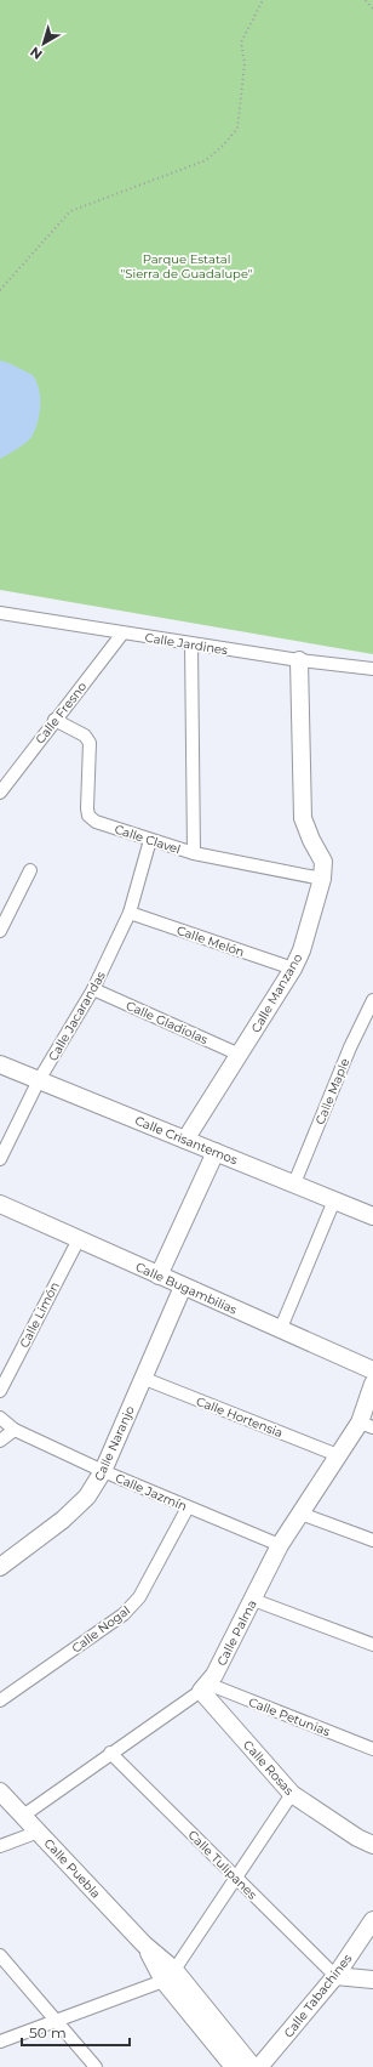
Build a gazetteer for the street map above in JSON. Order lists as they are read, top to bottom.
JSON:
{
  "streets": {
    "street": [
      "Calle Jardines",
      "Calle Fresno",
      "Calle Clavel",
      "Calle Melón",
      "Calle Manzano",
      "Calle Jacarandas",
      "Calle Gladiolas",
      "Calle Maple",
      "Calle Crisantemos",
      "Calle Bugambilias",
      "Calle Limón",
      "Calle Hortensia",
      "Calle Naranjo",
      "Calle Jazmín",
      "Calle Nogal",
      "Calle Palma",
      "Calle Petunias",
      "Calle Rosas",
      "Calle Tulipanes",
      "Calle Puebla",
      "Calle Tabachines"
    ]
  },
  "crossings": [
    ["Calle Jardines", "Calle Fresno"],
    ["Calle Jardines", "Calle Manzano"],
    ["Calle Fresno", "Calle Clavel"],
    ["Calle Clavel", "Calle Manzano"],
    ["Calle Clavel", "Calle Jacarandas"],
    ["Calle Melón", "Calle Manzano"],
    ["Calle Melón", "Calle Jacarandas"],
    ["Calle Manzano", "Calle Gladiolas"],
    ["Calle Manzano", "Calle Crisantemos"],
    ["Calle Jacarandas", "Calle Gladiolas"],
    ["Calle Jacarandas", "Calle Crisantemos"],
    ["Calle Maple", "Calle Crisantemos"],
    ["Calle Bugambilias", "Calle Limón"],
    ["Calle Bugambilias", "Calle Naranjo"],
    ["Calle Hortensia", "Calle Naranjo"],
    ["Calle Hortensia", "Calle Palma"],
    ["Calle Naranjo", "Calle Jazmín"],
    ["Calle Jazmín", "Calle Nogal"],
    ["Calle Jazmín", "Calle Palma"],
    ["Calle Palma", "Calle Petunias"],
    ["Calle Palma", "Calle Rosas"],
    ["Calle Palma", "Calle Tulipanes"],
    ["Calle Palma", "Calle Puebla"],
    ["Calle Petunias", "Calle Rosas"],
    ["Calle Tulipanes", "Calle Tabachines"]
  ],
  "parks": ["Parque Estatal \"Sierra de Guadalupe\""],
  "scale_bar": "50 m",
  "north": "bottom left"
}
